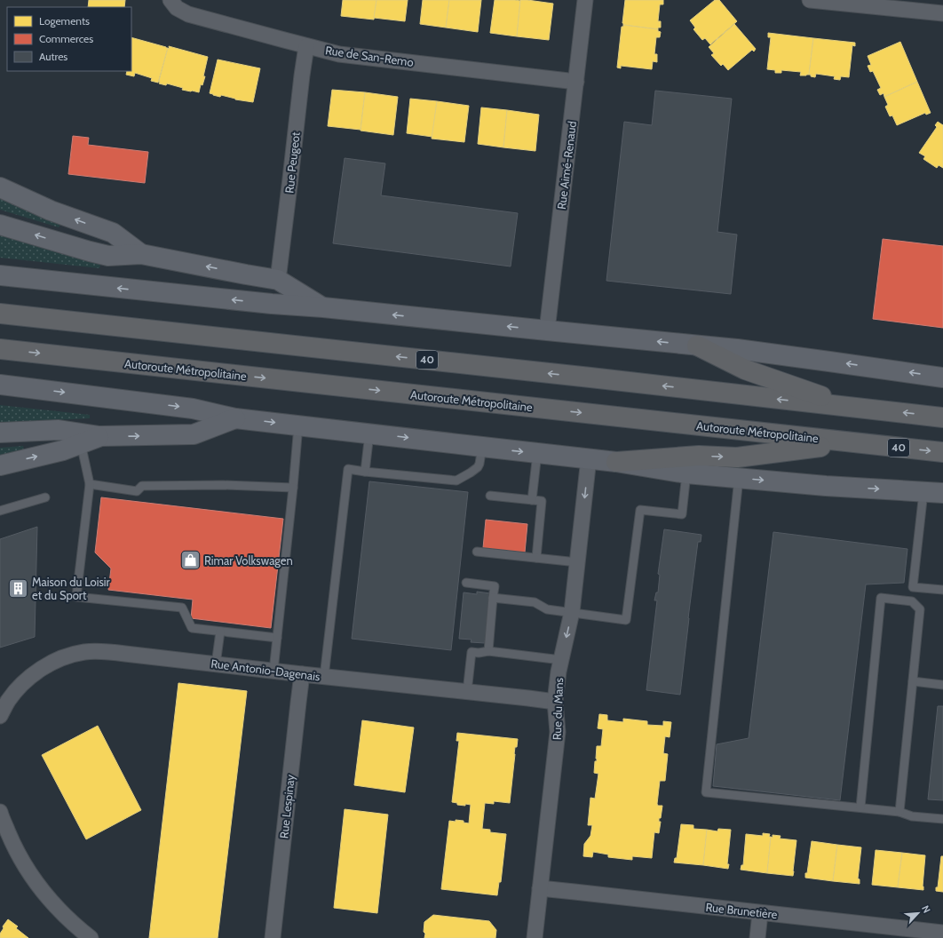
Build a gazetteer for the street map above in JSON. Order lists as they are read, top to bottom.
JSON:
{
  "streets": {
    "highway": ["40", "Autoroute Métropolitaine"],
    "street": [
      "Rue de San-Remo",
      "Rue Peugeot",
      "Rue Aimé-Renaud",
      "Rue Antonio-Dagenais",
      "Rue du Mans",
      "Rue Lespinay",
      "Rue Brunetière"
    ]
  },
  "crossings": [
    ["Rue de San-Remo", "Rue Peugeot"],
    ["Rue de San-Remo", "Rue Aimé-Renaud"],
    ["Rue Antonio-Dagenais", "Rue du Mans"],
    ["Rue Antonio-Dagenais", "Rue Lespinay"],
    ["Rue du Mans", "Rue Brunetière"]
  ],
  "places": {
    "shop": ["Rimar Volkswagen"],
    "building": ["Maison du Loisir et du Sport"]
  },
  "legend": ["Logements", "Commerces", "Autres"],
  "north": "top right"
}
